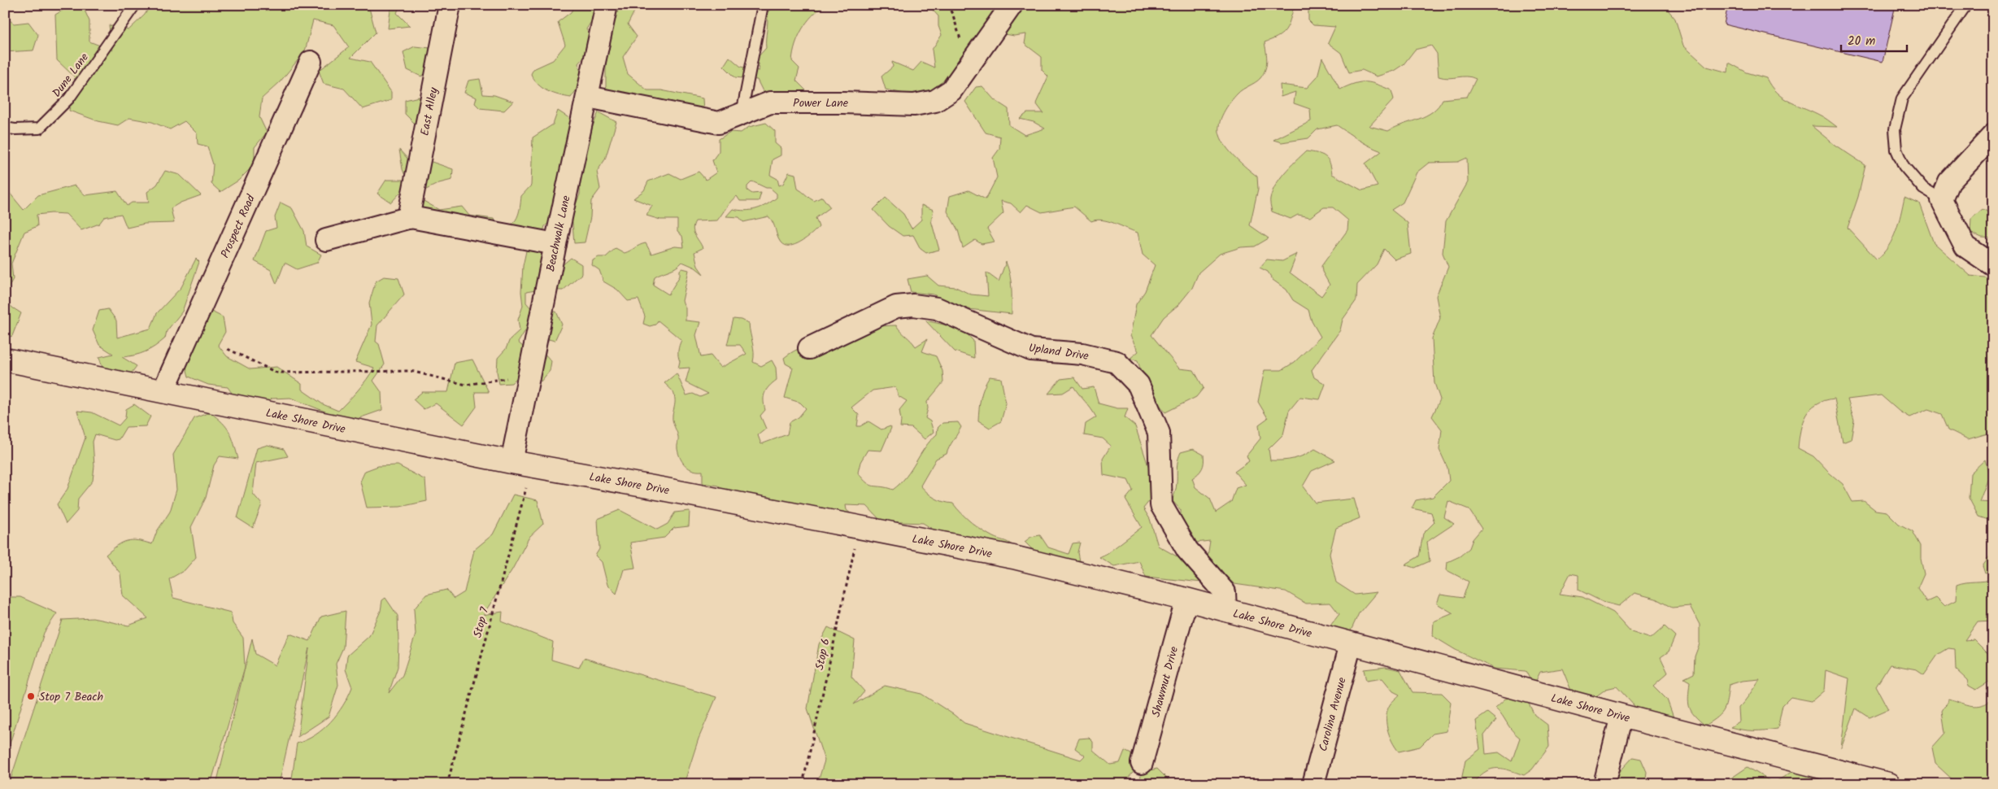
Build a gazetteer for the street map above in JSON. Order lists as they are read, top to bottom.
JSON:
{
  "streets": {
    "street": [
      "Power Lane",
      "East Alley",
      "Prospect Road",
      "Beachwalk Lane",
      "Upland Drive",
      "Lake Shore Drive",
      "Shawmut Drive",
      "Carolina Avenue"
    ],
    "lane": ["Dune Lane"],
    "path": ["Stop 7", "Stop 6"]
  },
  "crossings": [
    ["Power Lane", "Beachwalk Lane"],
    ["Prospect Road", "Lake Shore Drive"],
    ["Beachwalk Lane", "Lake Shore Drive"],
    ["Beachwalk Lane", "Stop 7"],
    ["Upland Drive", "Lake Shore Drive"],
    ["Lake Shore Drive", "Stop 7"],
    ["Lake Shore Drive", "Stop 6"],
    ["Lake Shore Drive", "Shawmut Drive"],
    ["Lake Shore Drive", "Carolina Avenue"]
  ],
  "places": ["Stop 7 Beach"],
  "scale_bar": "20 m"
}
